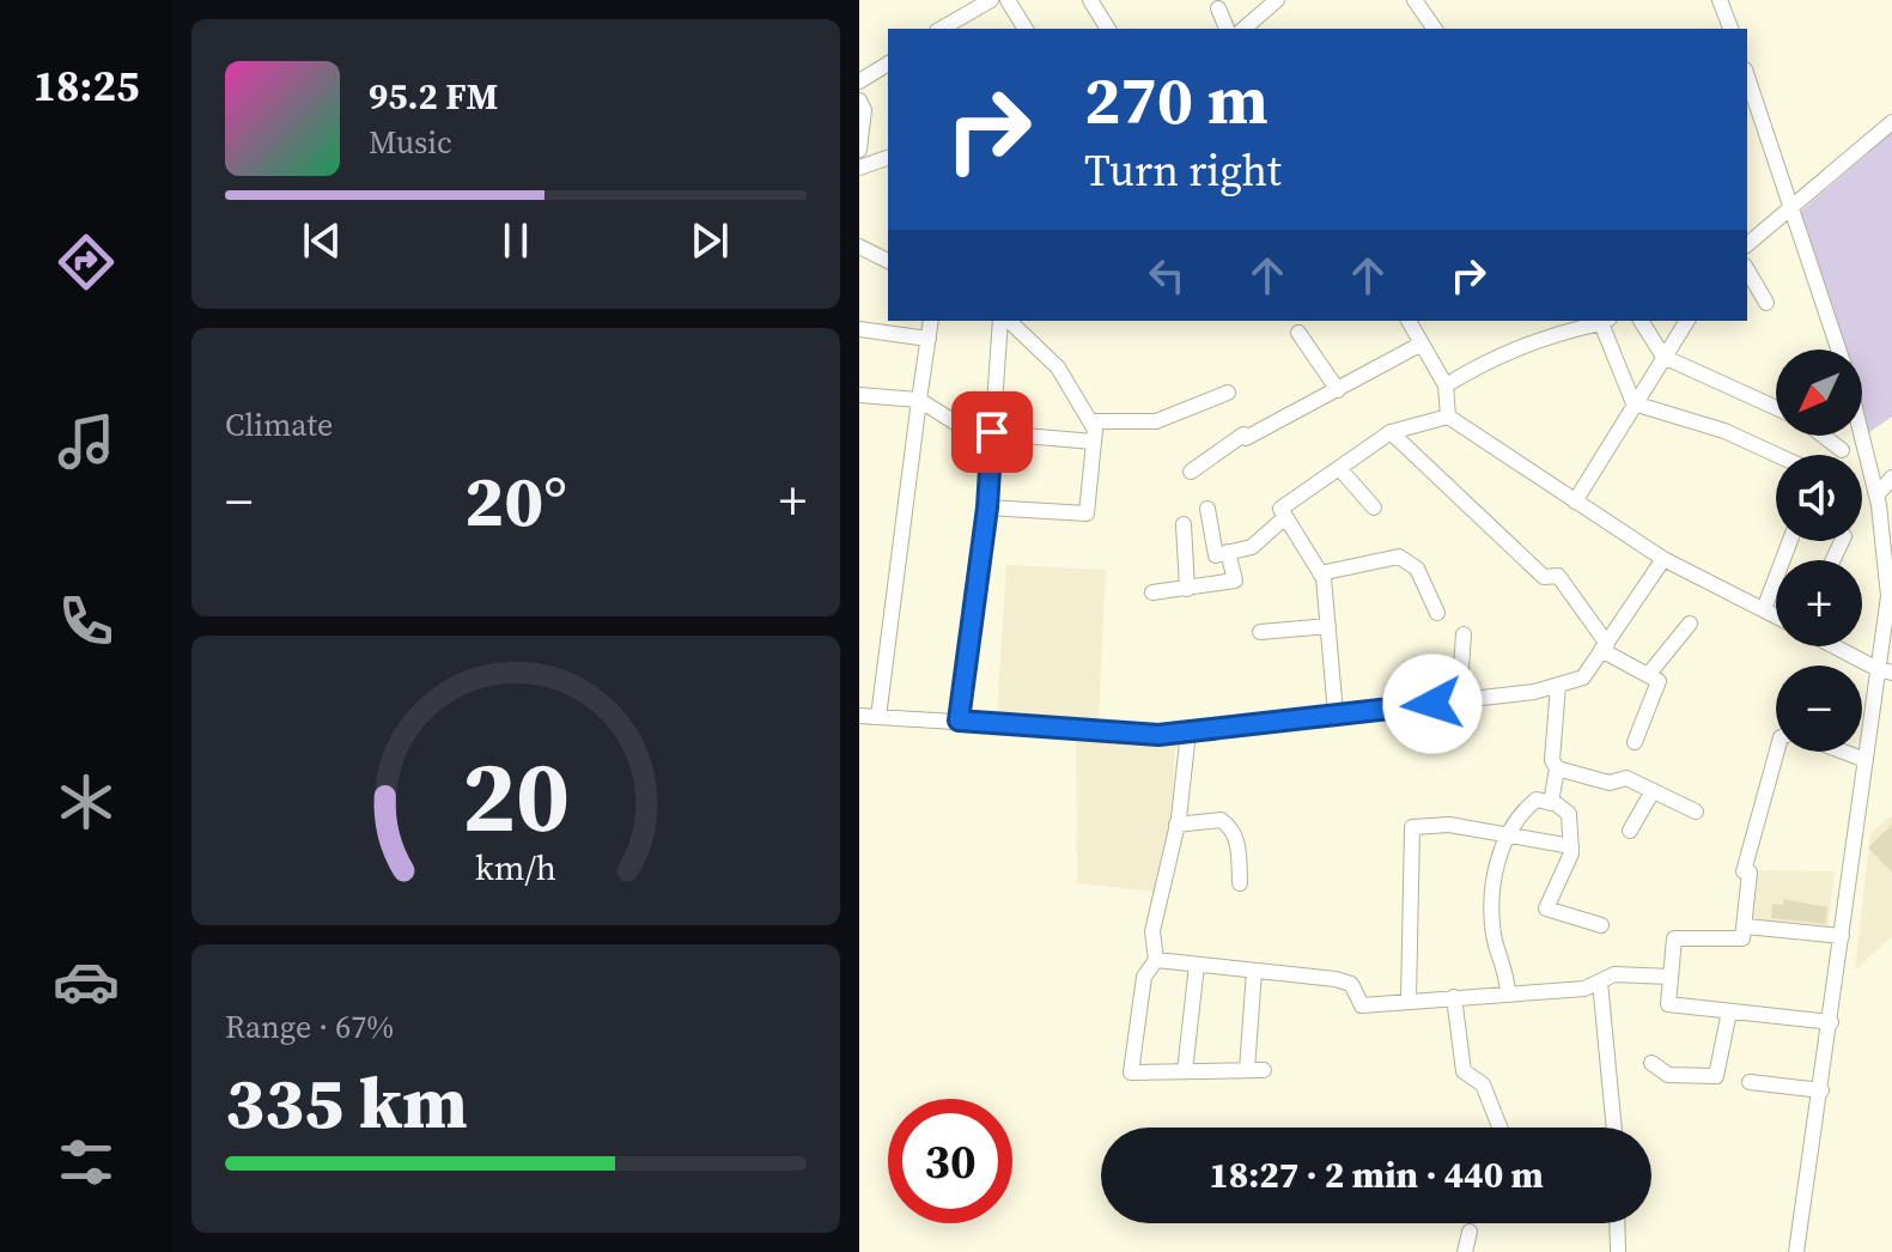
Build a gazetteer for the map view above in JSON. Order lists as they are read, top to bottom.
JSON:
{
  "north": "bottom left",
  "page": {
    "tabs": "18:25",
    "turn": ["270 m", "Turn right"],
    "song": ["95.2 FM", "Music"],
    "tile": [
      "Climate",
      ["Range · 67%", "335 km"]
    ],
    "map_buttons": ["+", "−"],
    "heat": ["−", "20°", "+"],
    "limit": "30",
    "trip": "18:27 · 2 min · 440 m",
    "gauge": ["20", "km/h"]
  }
}
